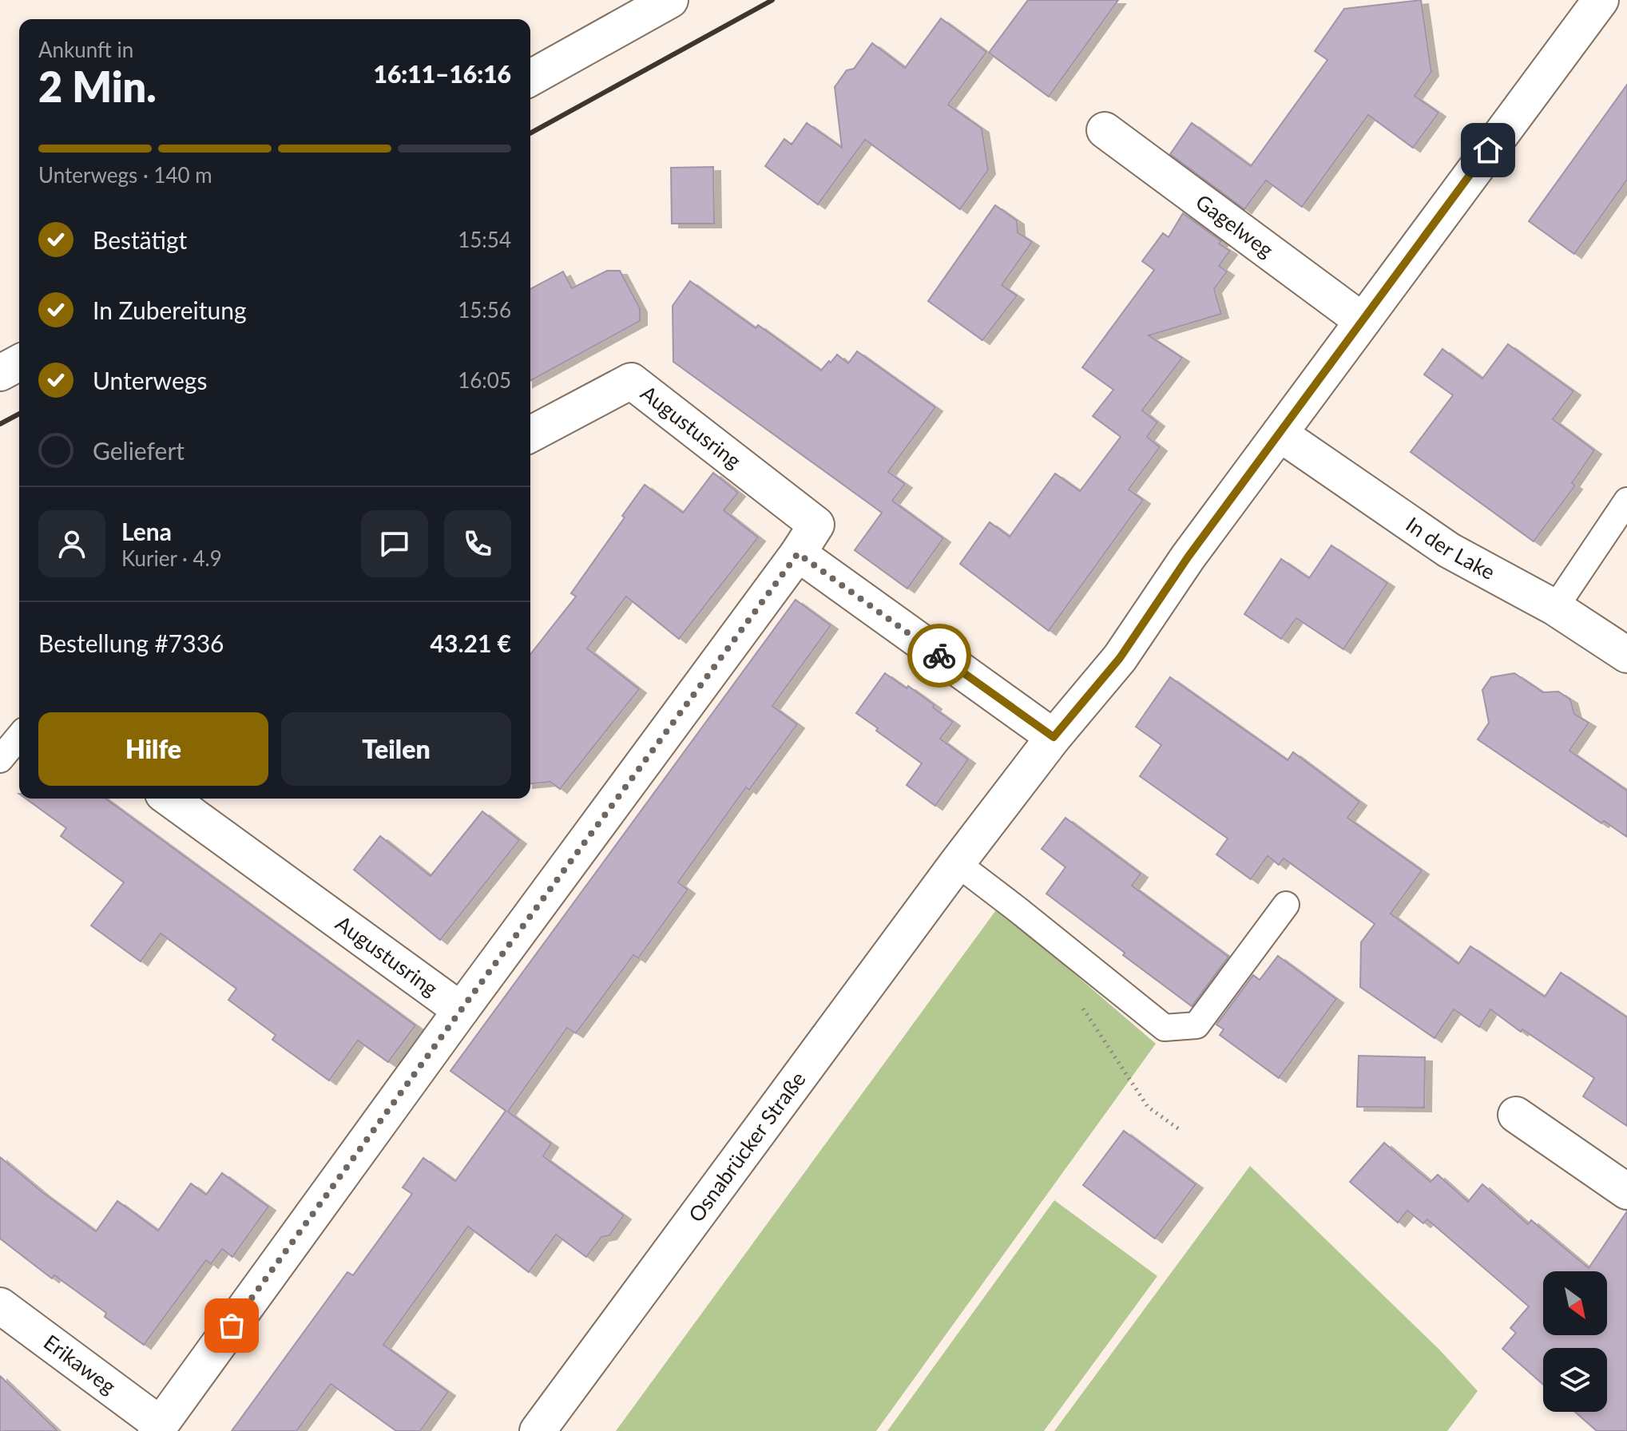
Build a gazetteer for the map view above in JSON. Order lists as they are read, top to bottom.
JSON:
{
  "streets": {
    "street": [
      "Gagelweg",
      "Augustusring",
      "In der Lake",
      "Osnabrücker Straße",
      "Erikaweg"
    ]
  },
  "crossings": [
    ["Gagelweg", "Osnabrücker Straße"],
    ["In der Lake", "Osnabrücker Straße"]
  ],
  "north": "bottom right",
  "page": {
    "heading": ["2 Min.", "Ankunft in", "16:11–16:16"],
    "panel": [
      "Lena",
      "Kurier · 4.9",
      "Bestellung #7336",
      "43.21 €"
    ],
    "bar": "Unterwegs · 140 m",
    "list": [
      ["Bestätigt", "15:54"],
      ["In Zubereitung", "15:56"],
      ["Unterwegs", "16:05"],
      "Geliefert"
    ],
    "buttons": ["Hilfe", "Teilen"]
  }
}
